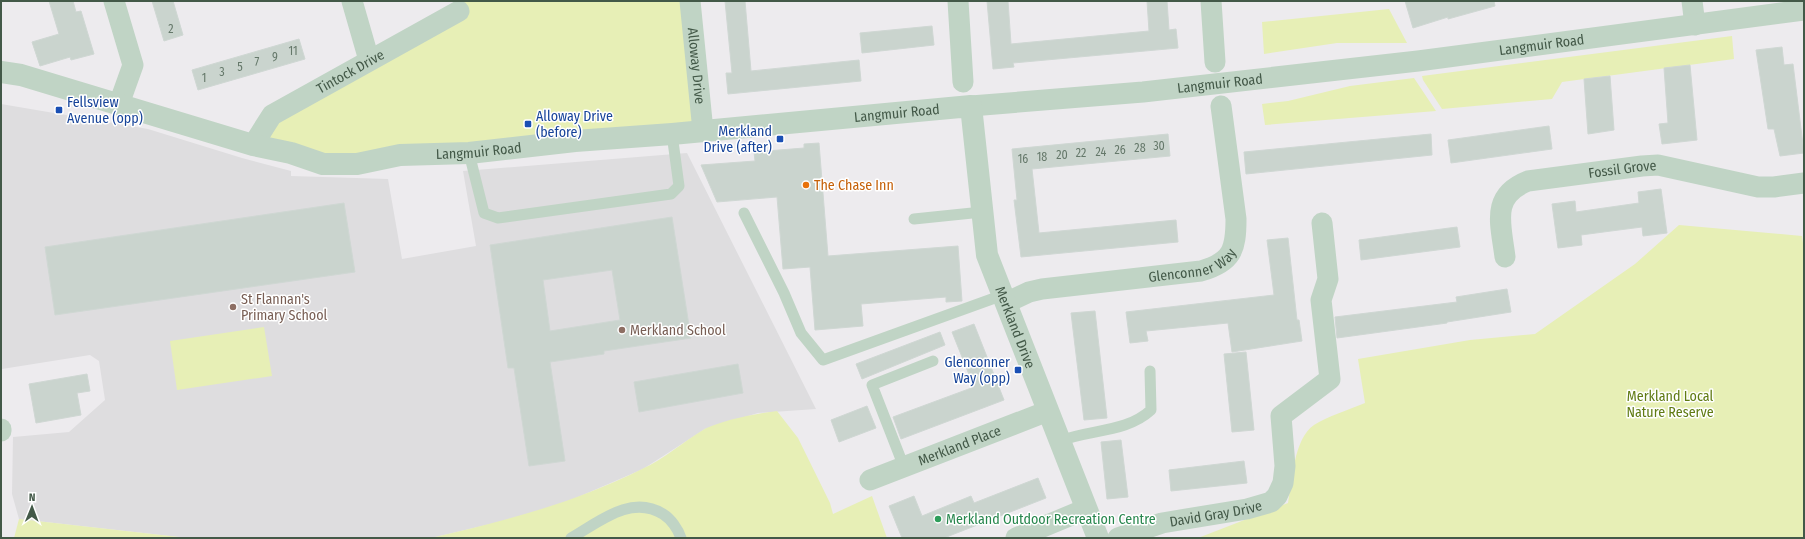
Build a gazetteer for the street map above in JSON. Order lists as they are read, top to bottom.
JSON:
{
  "streets": {
    "street": [
      "Langmuir Road",
      "Alloway Drive",
      "Tintock Drive",
      "Fossil Grove",
      "Glenconner Way",
      "Merkland Drive",
      "Merkland Place",
      "David Gray Drive"
    ]
  },
  "crossings": [
    ["Langmuir Road", "Alloway Drive"],
    ["Langmuir Road", "Tintock Drive"],
    ["Langmuir Road", "Merkland Drive"],
    ["Glenconner Way", "Merkland Drive"],
    ["Merkland Drive", "Merkland Place"]
  ],
  "parks": ["Merkland Local Nature Reserve"],
  "places": {
    "transit": [
      "Fellsview Avenue (opp)",
      "Alloway Drive (before)",
      "Merkland Drive (after)",
      "Glenconner Way (opp)"
    ],
    "other": [
      "The Chase Inn",
      "St Flannan's Primary School",
      "Merkland School",
      "Merkland Outdoor Recreation Centre"
    ]
  },
  "house_numbers": [
    "2",
    "11",
    "9",
    "7",
    "5",
    "3",
    "1",
    "30",
    "28",
    "26",
    "24",
    "22",
    "20",
    "18",
    "16"
  ],
  "north": "top"
}
